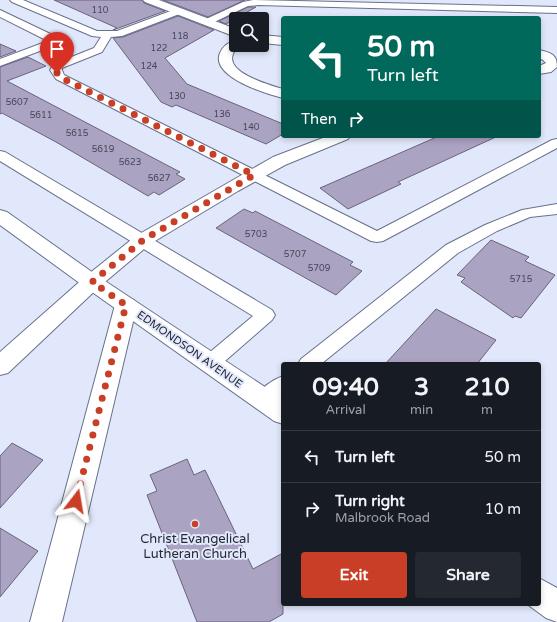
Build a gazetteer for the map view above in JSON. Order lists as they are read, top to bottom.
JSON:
{
  "streets": {
    "street": ["EDMONDSON AVENUE"]
  },
  "places": ["Christ Evangelical Lutheran Church"],
  "house_numbers": [
    "110",
    "118",
    "122",
    "124",
    "130",
    "5607",
    "136",
    "5611",
    "140",
    "5615",
    "5619",
    "5623",
    "5627",
    "5703",
    "5707",
    "5709",
    "5715"
  ],
  "page": {
    "turn": ["50 m", "Turn left"],
    "then": "Then",
    "eta": [
      "09:40",
      "Arrival",
      "3",
      "min",
      "210",
      "m"
    ],
    "list": [
      {
        "name": "Turn left",
        "value": "50 m"
      },
      {
        "name": "Turn right",
        "note": "Malbrook Road",
        "value": "10 m"
      }
    ],
    "buttons": ["Exit", "Share"]
  }
}
